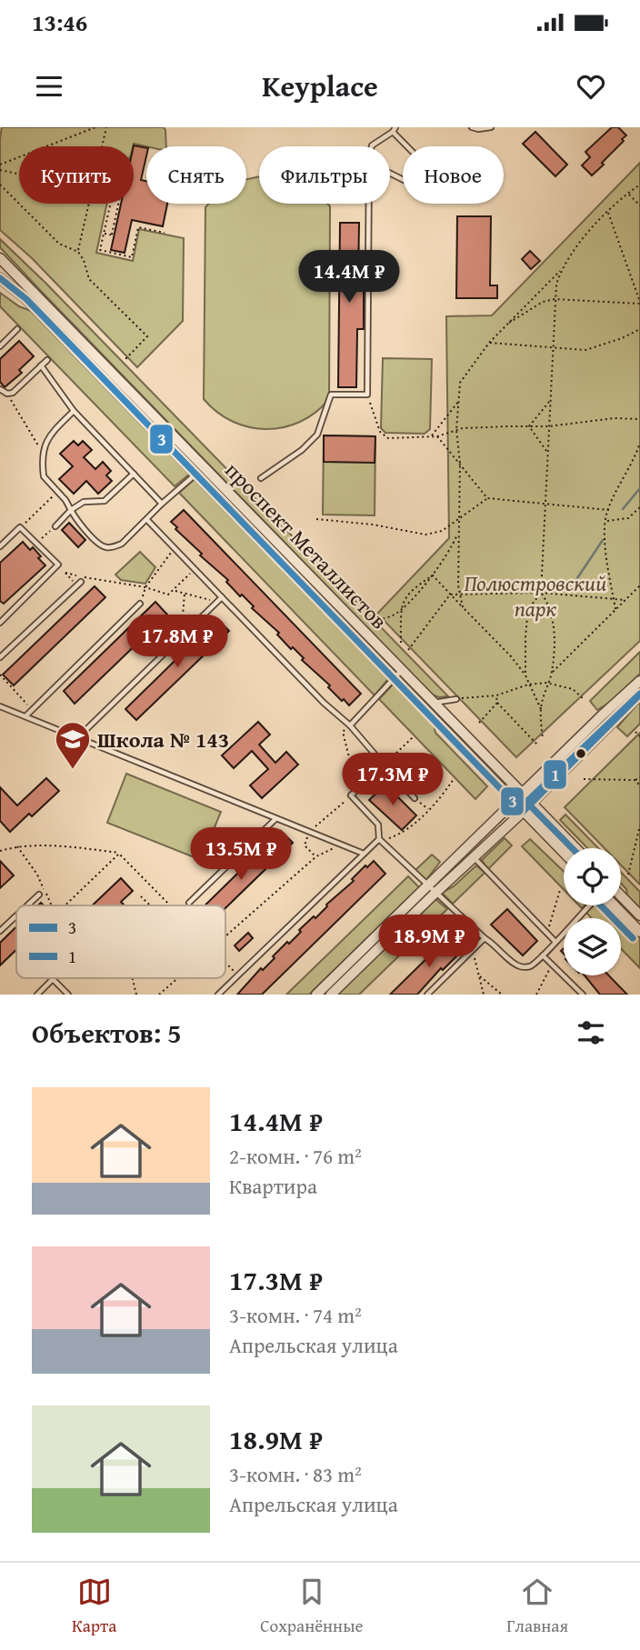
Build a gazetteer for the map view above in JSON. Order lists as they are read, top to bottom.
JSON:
{
  "streets": {
    "street": ["проспект Металлистов"]
  },
  "parks": ["Полюстровский парк"],
  "places": {
    "school or university": ["Школа № 143"]
  },
  "lines": ["transit line 3", "transit line 1"],
  "legend": ["3", "1"],
  "page": {
    "status": "13:46",
    "header": "Keyplace",
    "chip": [
      "Купить",
      "Снять",
      "Фильтры",
      "Новое"
    ],
    "price": [
      "14.4M ₽",
      "17.8M ₽",
      "17.3M ₽",
      "13.5M ₽",
      "18.9M ₽"
    ],
    "heading": "Объектов: 5",
    "list": [
      {
        "name": "14.4M ₽",
        "note": "2-комн. · 76 m² · Квартира"
      },
      {
        "name": "17.3M ₽",
        "note": "3-комн. · 74 m² · Апрельская улица"
      },
      {
        "name": "18.9M ₽",
        "note": "3-комн. · 83 m² · Апрельская улица"
      }
    ],
    "tabs": ["Карта", "Сохранённые", "Главная"]
  }
}
